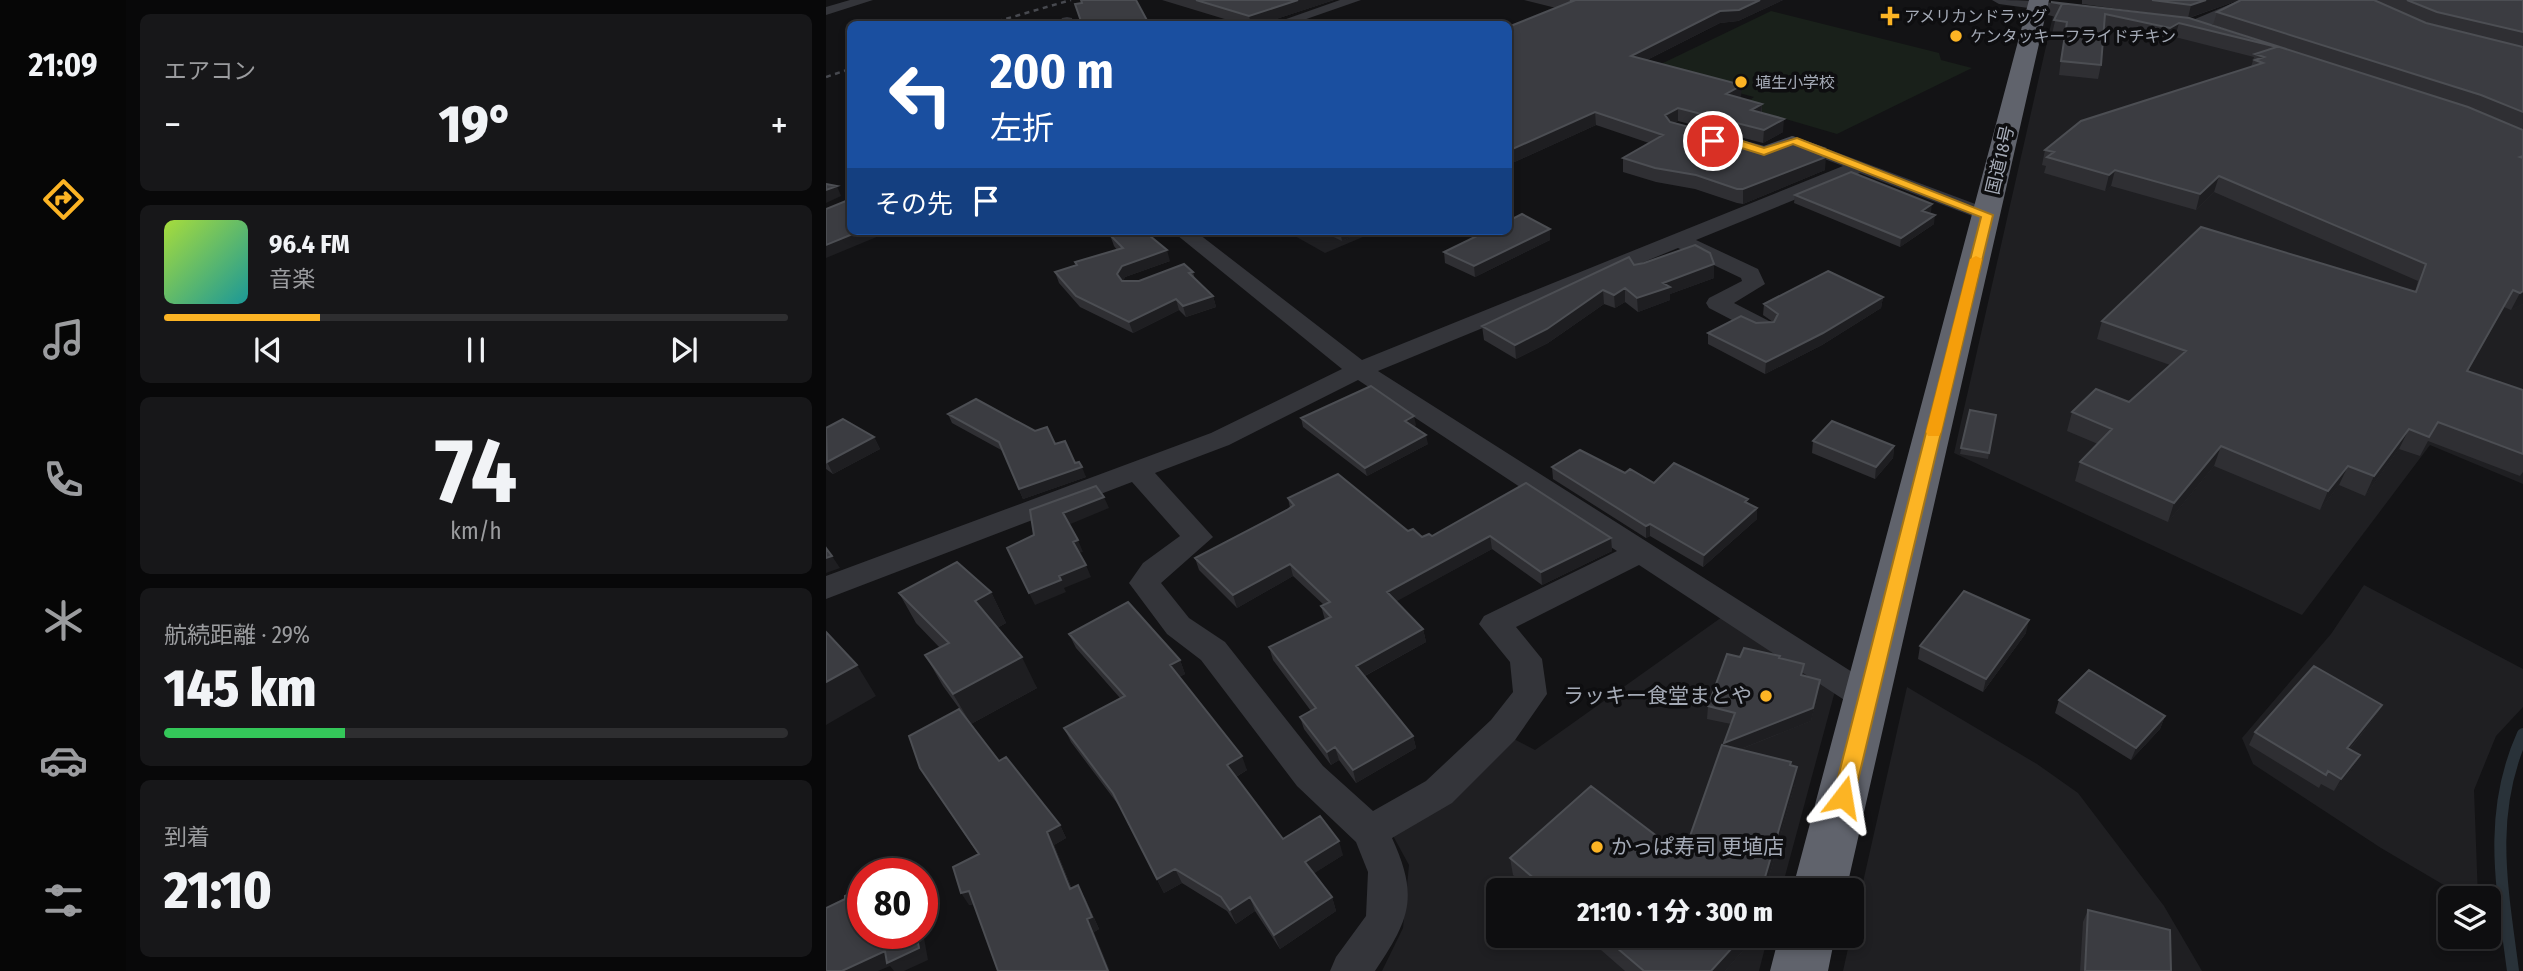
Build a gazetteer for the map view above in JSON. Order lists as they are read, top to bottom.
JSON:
{
  "streets": {
    "highway": ["国道18号"]
  },
  "places": {
    "health": ["アメリカンドラッグ"],
    "other": [
      "ケンタッキーフライドチキン",
      "埴生小学校",
      "ラッキー食堂まとや",
      "かっぱ寿司 更埴店"
    ]
  },
  "page": {
    "tabs": "21:09",
    "tile": [
      "エアコン",
      ["74", "km/h"],
      ["航続距離 · 29%", "145 km"],
      ["到着", "21:10"]
    ],
    "turn": ["200 m", "左折"],
    "heat": ["−", "19°", "+"],
    "then": "その先",
    "song": ["96.4 FM", "音楽"],
    "limit": "80",
    "trip": "21:10 · 1 分 · 300 m"
  }
}
